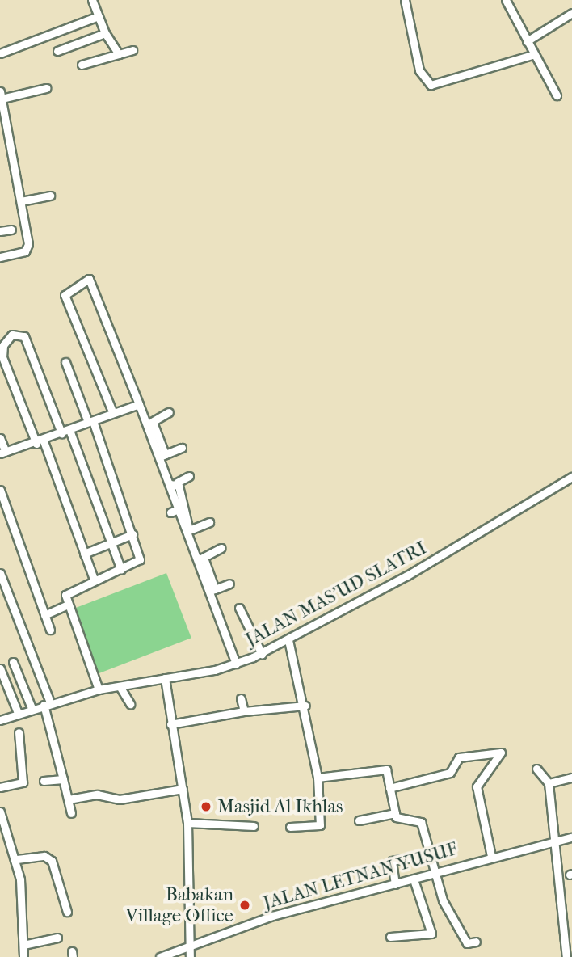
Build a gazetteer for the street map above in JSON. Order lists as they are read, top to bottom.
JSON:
{
  "streets": {
    "street": ["JALAN MAS'UD SLATRI", "JALAN LETNAN YUSUF"]
  },
  "places": ["Masjid Al Ikhlas", "Babakan Village Office"]
}
